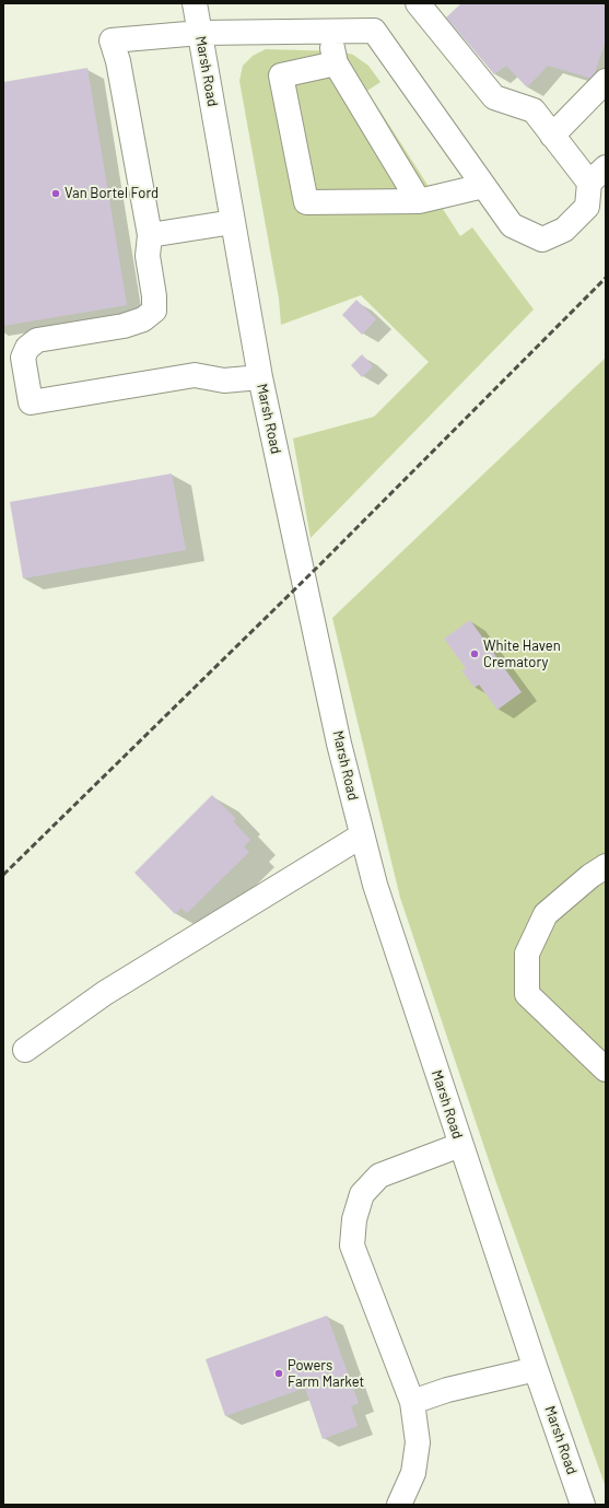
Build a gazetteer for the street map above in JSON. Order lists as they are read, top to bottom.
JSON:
{
  "streets": {
    "street": ["Marsh Road"]
  },
  "places": ["Van Bortel Ford", "White Haven Crematory", "Powers Farm Market"]
}
